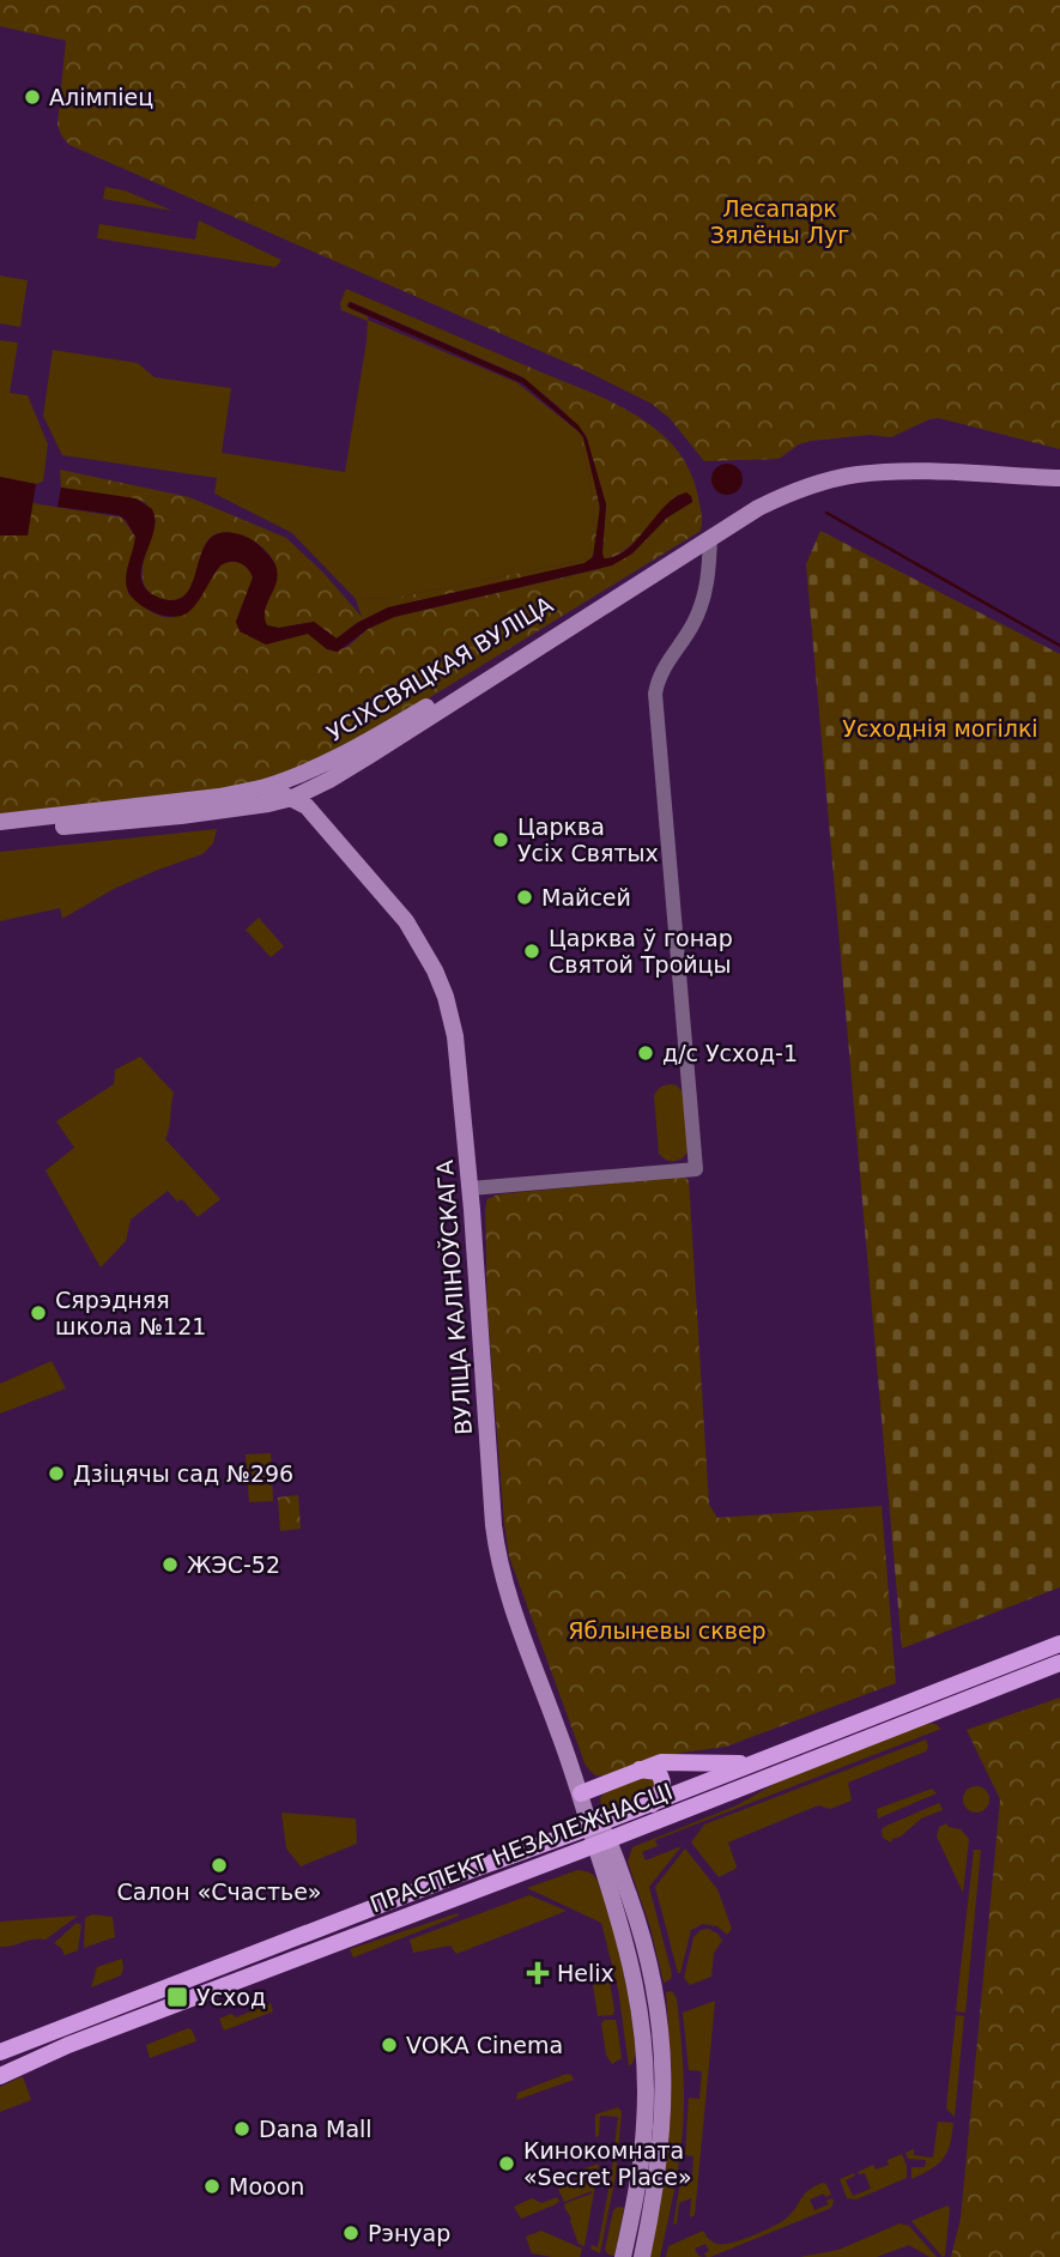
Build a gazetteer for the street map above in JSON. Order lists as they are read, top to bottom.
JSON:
{
  "streets": {
    "main road": ["УСІХСВЯЦКАЯ ВУЛІЦА", "ВУЛІЦА КАЛІНОЎСКАГА", "ПРАСПЕКТ НЕЗАЛЕЖНАСЦІ"]
  },
  "crossings": [
    ["УСІХСВЯЦКАЯ ВУЛІЦА", "ВУЛІЦА КАЛІНОЎСКАГА"],
    ["ВУЛІЦА КАЛІНОЎСКАГА", "ПРАСПЕКТ НЕЗАЛЕЖНАСЦІ"]
  ],
  "parks": ["Лесапарк Зялёны Луг", "Усходнія могілкі", "Яблыневы сквер"],
  "places": {
    "other": [
      "Алімпіец",
      "Царква Усіх Святых",
      "Майсей",
      "Царква ў гонар Святой Тройцы",
      "д/с Усход-1",
      "Сярэдняя школа №121",
      "Дзіцячы сад №296",
      "ЖЭС-52",
      "Салон «Счастье»",
      "VOKA Cinema",
      "Dana Mall",
      "Кинокомната «Secret Place»",
      "Mooon",
      "Рэнуар"
    ],
    "health": ["Helix"],
    "transit": ["Усход"]
  }
}
